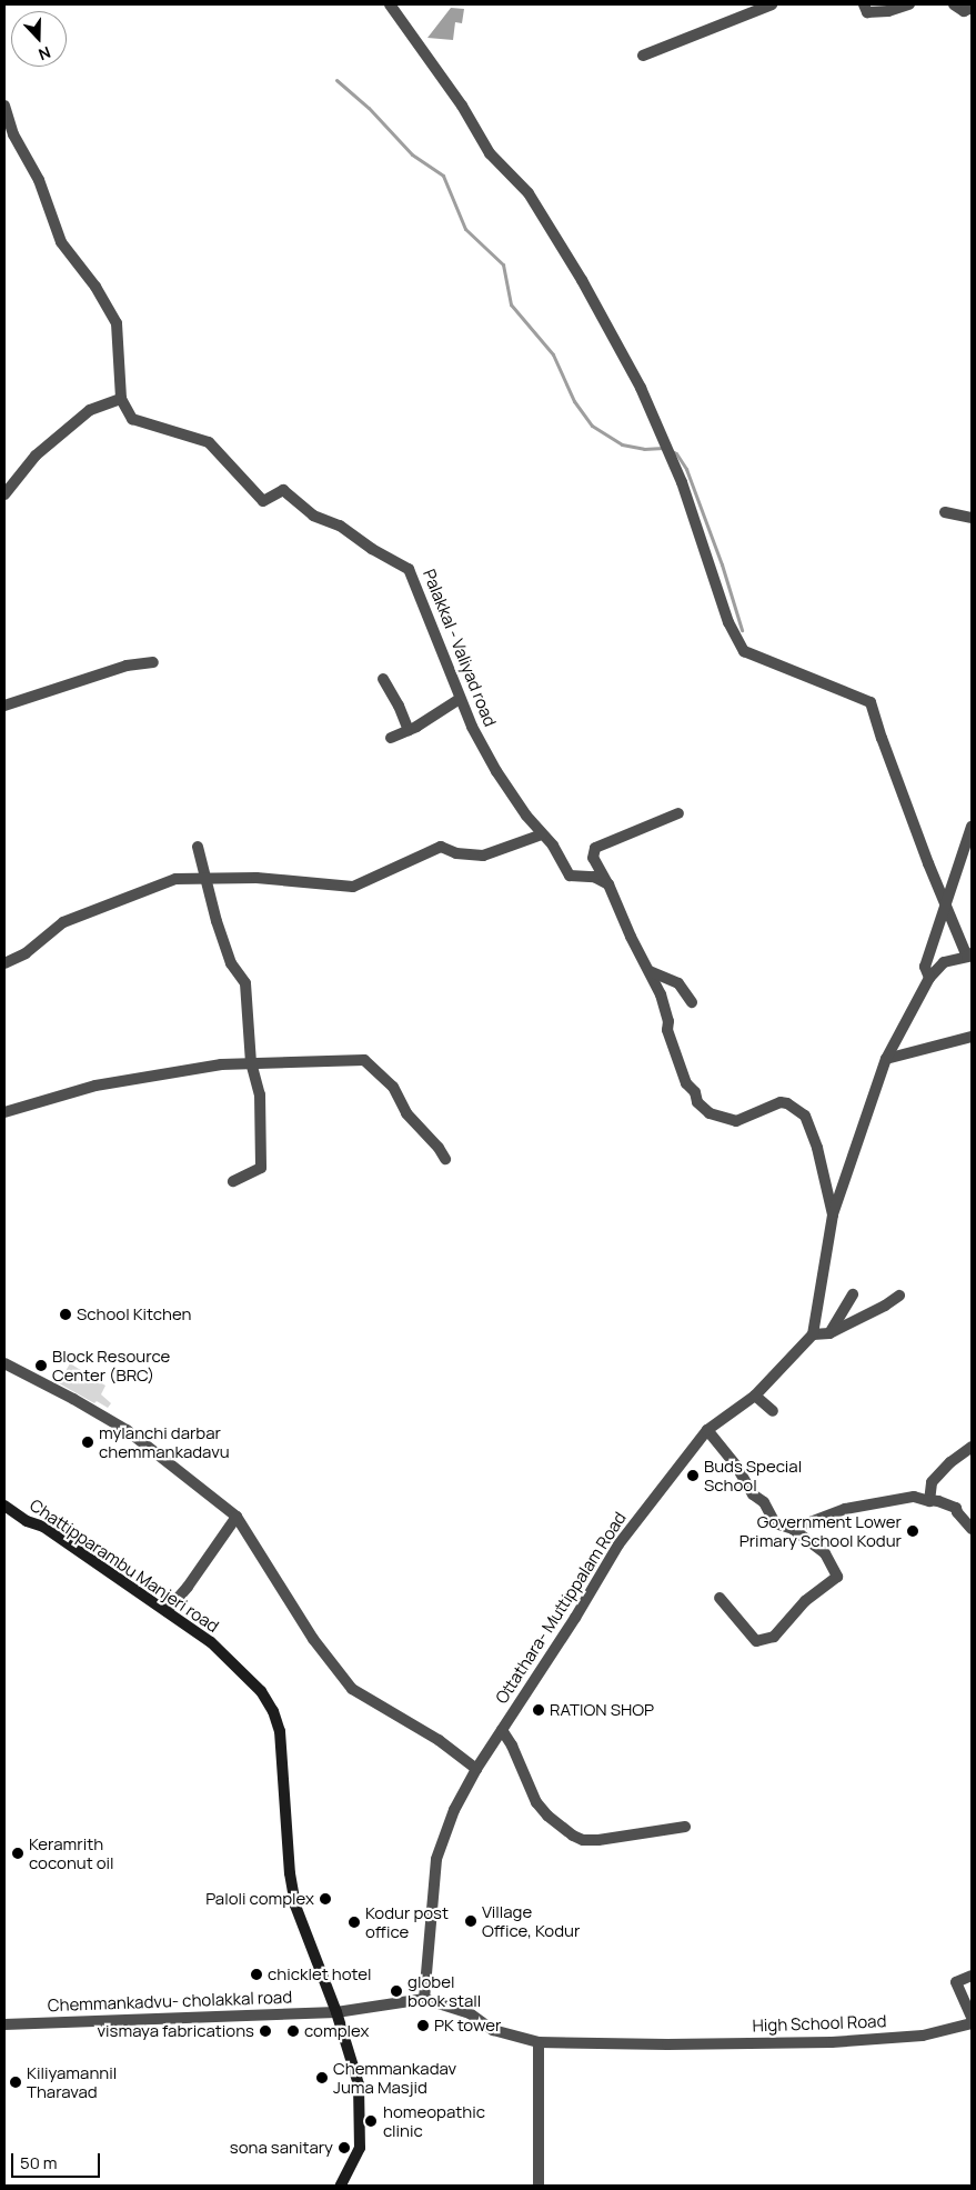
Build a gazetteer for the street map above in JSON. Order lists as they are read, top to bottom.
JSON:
{
  "streets": {
    "main road": ["Chattipparambu Manjeri road"],
    "street": [
      "Palakkal - Valiyad road",
      "Ottathara- Muttippalam Road",
      "Chemmankadvu- cholakkal road",
      "High School Road"
    ]
  },
  "crossings": [
    ["Chattipparambu Manjeri road", "Chemmankadvu- cholakkal road"],
    ["Ottathara- Muttippalam Road", "High School Road"]
  ],
  "places": [
    "School Kitchen",
    "Block Resource Center (BRC)",
    "mylanchi darbar chemmankadavu",
    "Buds Special School",
    "Government Lower Primary School Kodur",
    "RATION SHOP",
    "Keramrith coconut oil",
    "Paloli complex",
    "Village Office, Kodur",
    "Kodur post office",
    "chicklet hotel",
    "globel book stall",
    "PK tower",
    "vismaya fabrications",
    "complex",
    "Chemmankadav Juma Masjid",
    "Kiliyamannil Tharavad",
    "homeopathic clinic",
    "sona sanitary"
  ],
  "scale_bar": "50 m",
  "north": "bottom"
}
